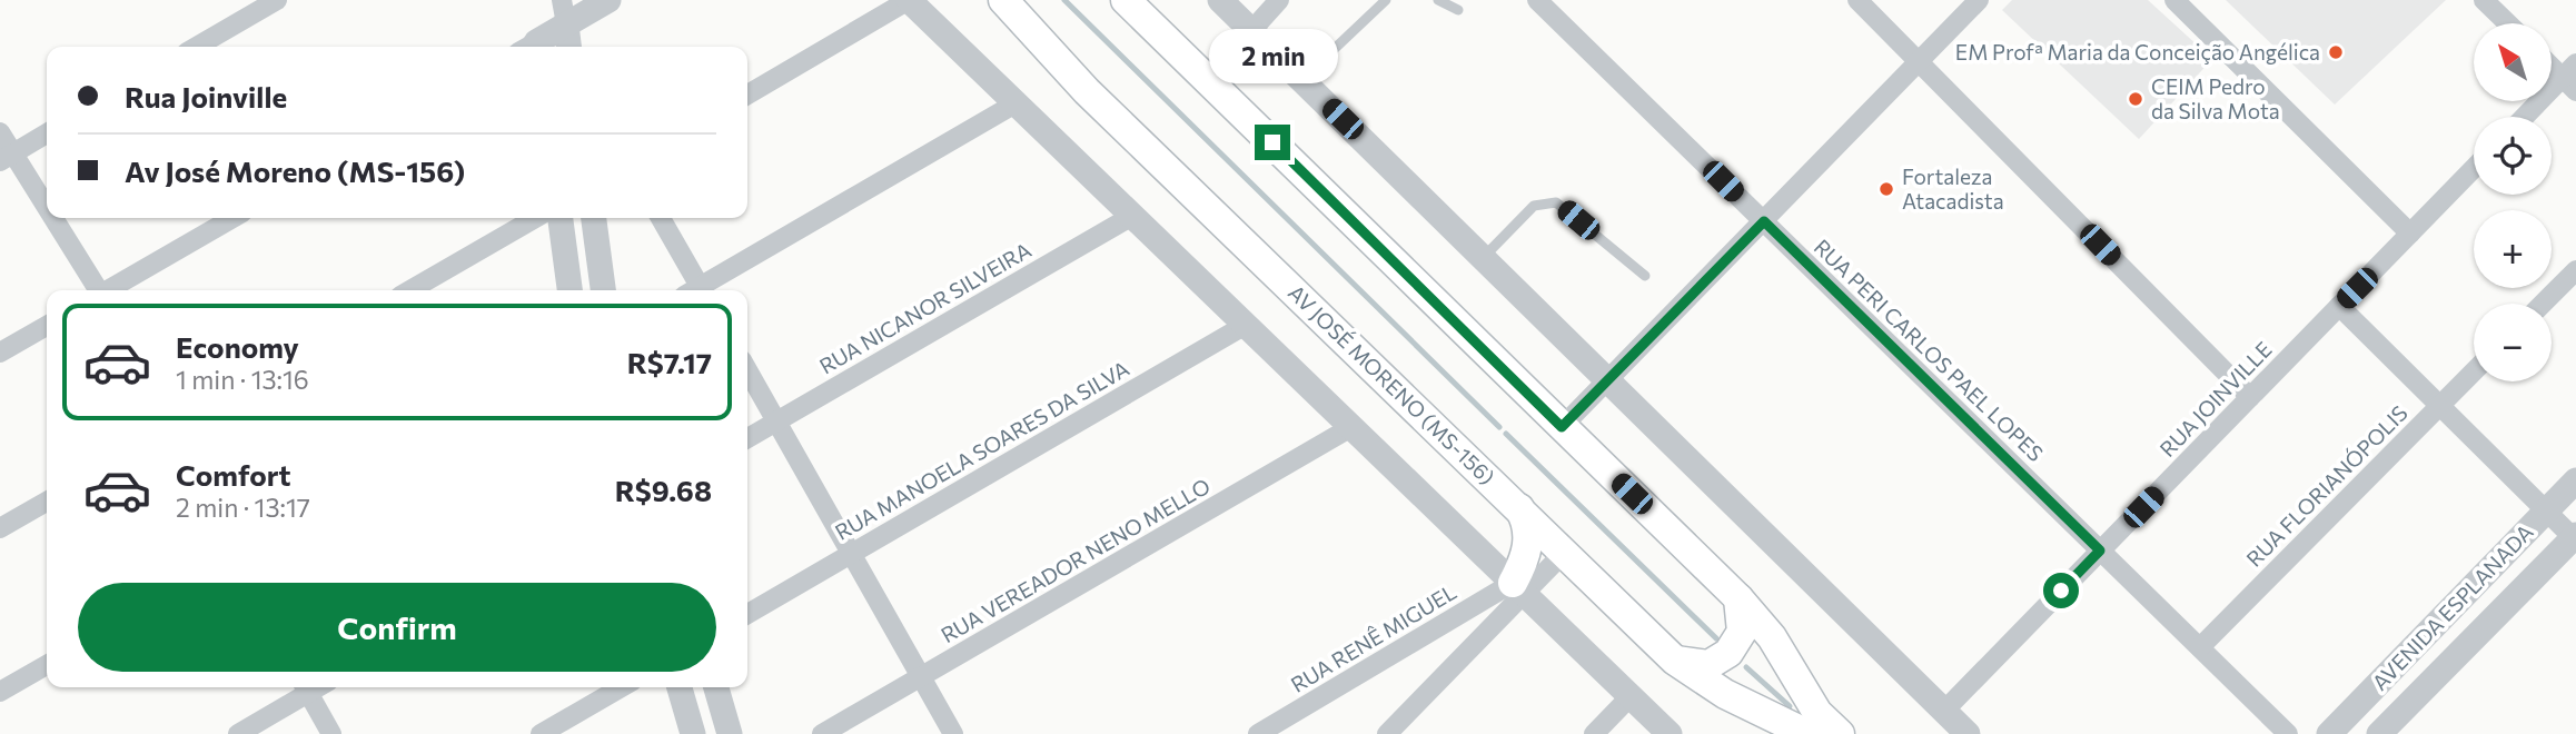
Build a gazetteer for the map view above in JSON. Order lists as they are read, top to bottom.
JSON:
{
  "streets": {
    "main road": ["AV JOSÉ MORENO (MS-156)"],
    "street": [
      "RUA NICANOR SILVEIRA",
      "RUA PERI CARLOS PAEL LOPES",
      "RUA JOINVILLE",
      "RUA MANOELA SOARES DA SILVA",
      "RUA FLORIANÓPOLIS",
      "RUA VEREADOR NENO MELLO",
      "AVENIDA ESPLANADA",
      "RUA RENÊ MIGUEL"
    ]
  },
  "crossings": [
    ["RUA PERI CARLOS PAEL LOPES", "RUA JOINVILLE"],
    ["RUA PERI CARLOS PAEL LOPES", "RUA FLORIANÓPOLIS"]
  ],
  "places": ["EM Profª Maria da Conceição Angélica", "CEIM Pedro da Silva Mota", "Fortaleza Atacadista"],
  "north": "top left",
  "page": {
    "map_buttons": ["+", "−"],
    "bubble": "2 min",
    "banner": ["Rua Joinville", "Av José Moreno (MS-156)"],
    "list": [
      {
        "name": "Economy",
        "note": "1 min · 13:16",
        "value": "R$7.17"
      },
      {
        "name": "Comfort",
        "note": "2 min · 13:17",
        "value": "R$9.68"
      }
    ],
    "buttons": "Confirm"
  }
}
